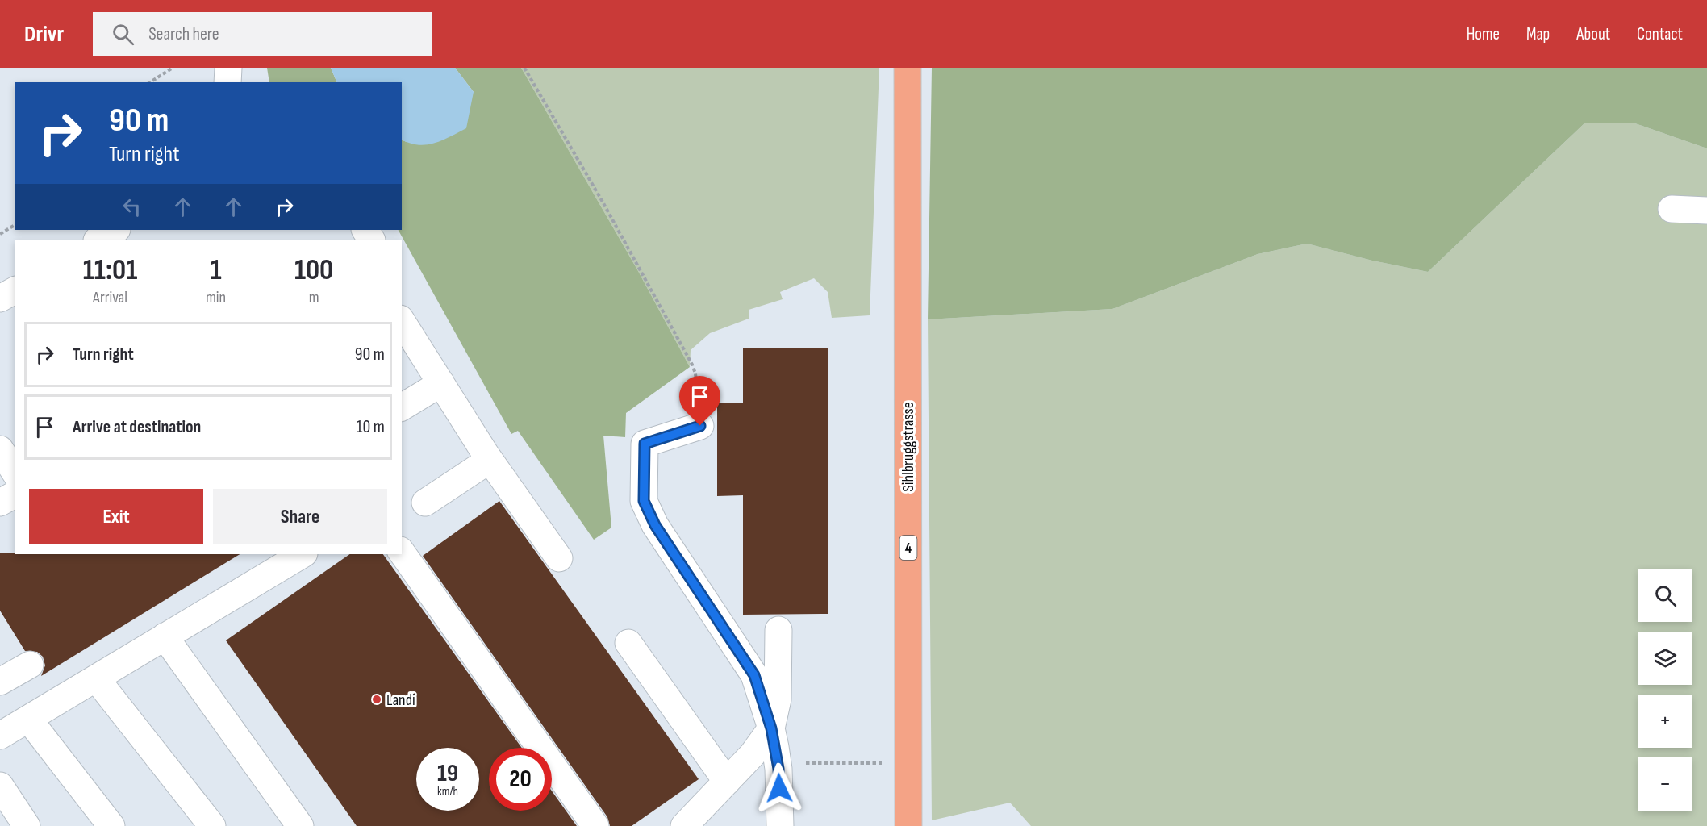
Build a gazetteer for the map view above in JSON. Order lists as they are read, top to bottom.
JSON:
{
  "streets": {
    "main road": ["Sihlbruggstrasse", "4"]
  },
  "places": ["Landi"],
  "page": {
    "header": "Drivr",
    "search": "Search here",
    "nav": [
      "Home",
      "Map",
      "About",
      "Contact"
    ],
    "turn": ["90 m", "Turn right"],
    "eta": [
      "11:01",
      "Arrival",
      "1",
      "min",
      "100",
      "m"
    ],
    "list": [
      {
        "name": "Turn right",
        "value": "90 m"
      },
      {
        "name": "Arrive at destination",
        "value": "10 m"
      }
    ],
    "buttons": ["Exit", "Share"],
    "map_buttons": ["+", "−"],
    "speed": "19 km/h",
    "limit": "20"
  }
}
